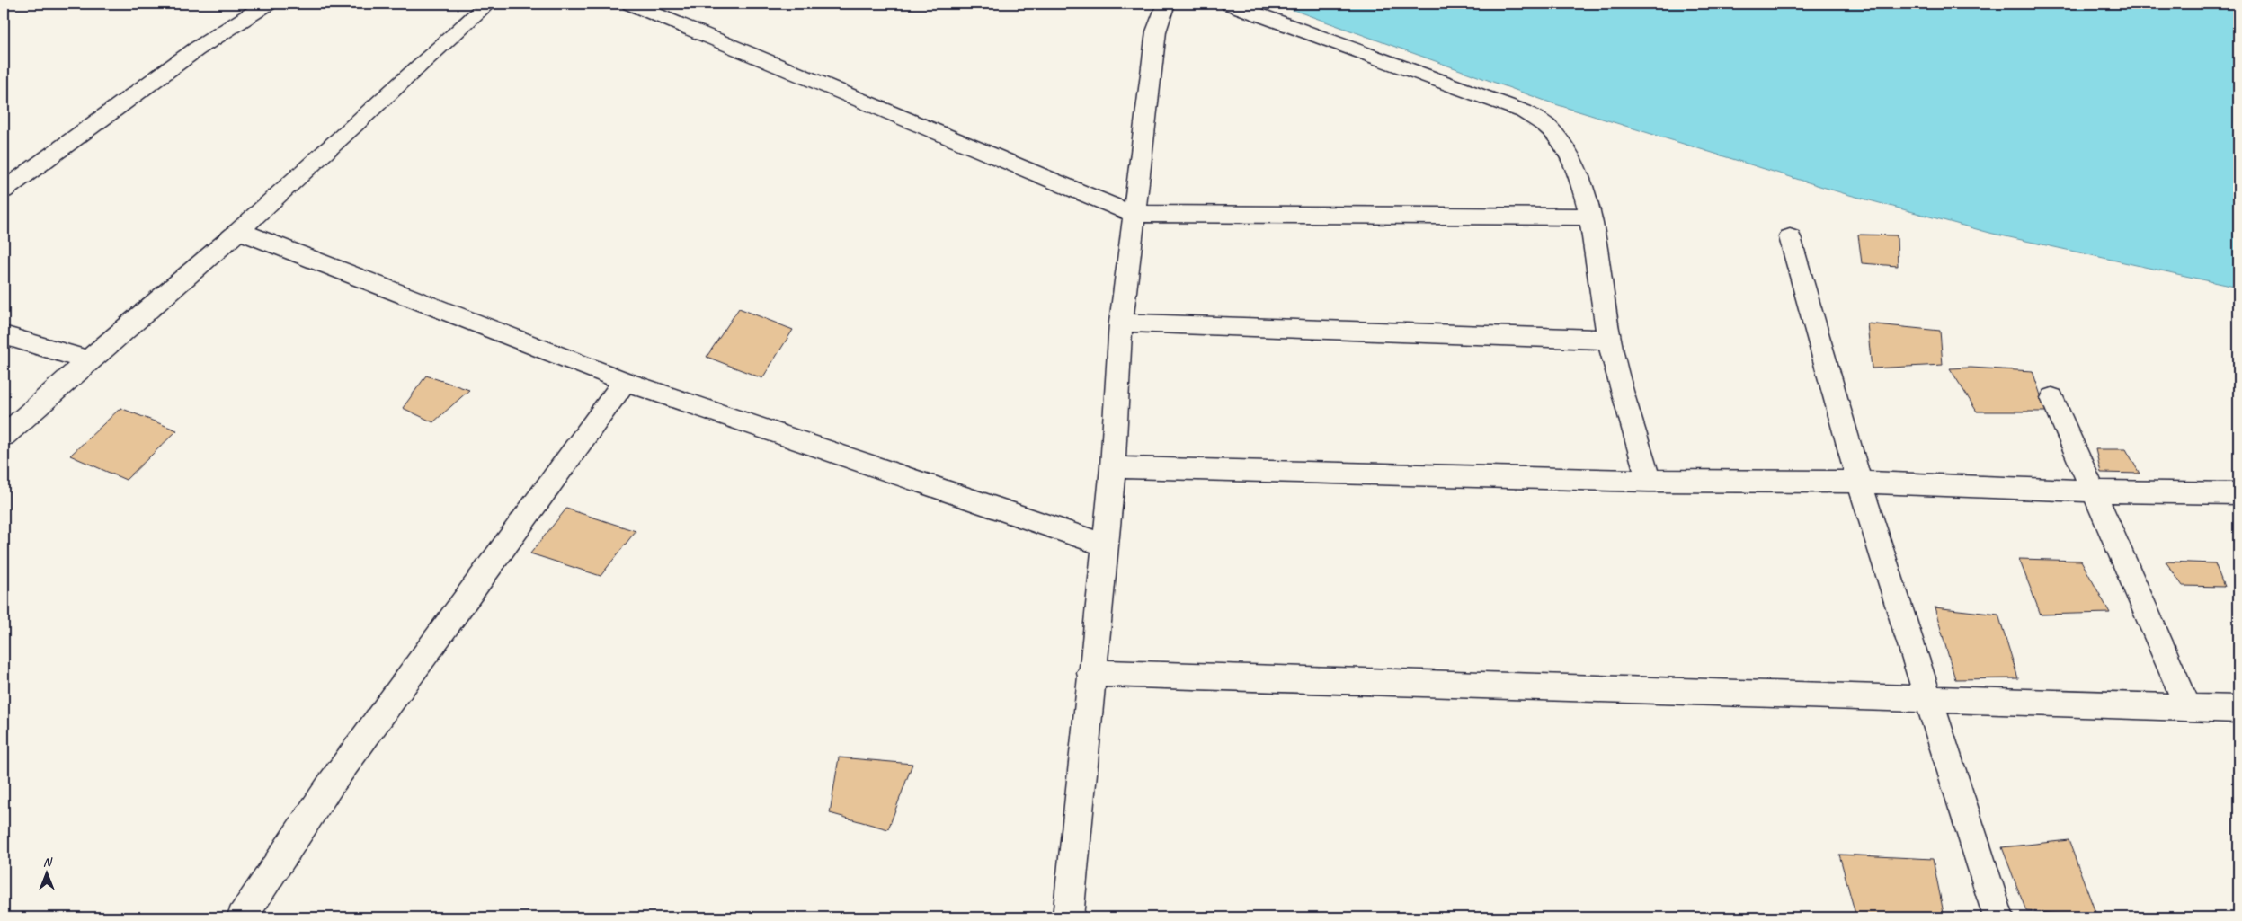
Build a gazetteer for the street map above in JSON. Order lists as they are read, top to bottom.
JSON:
{
  "north": "top"
}
